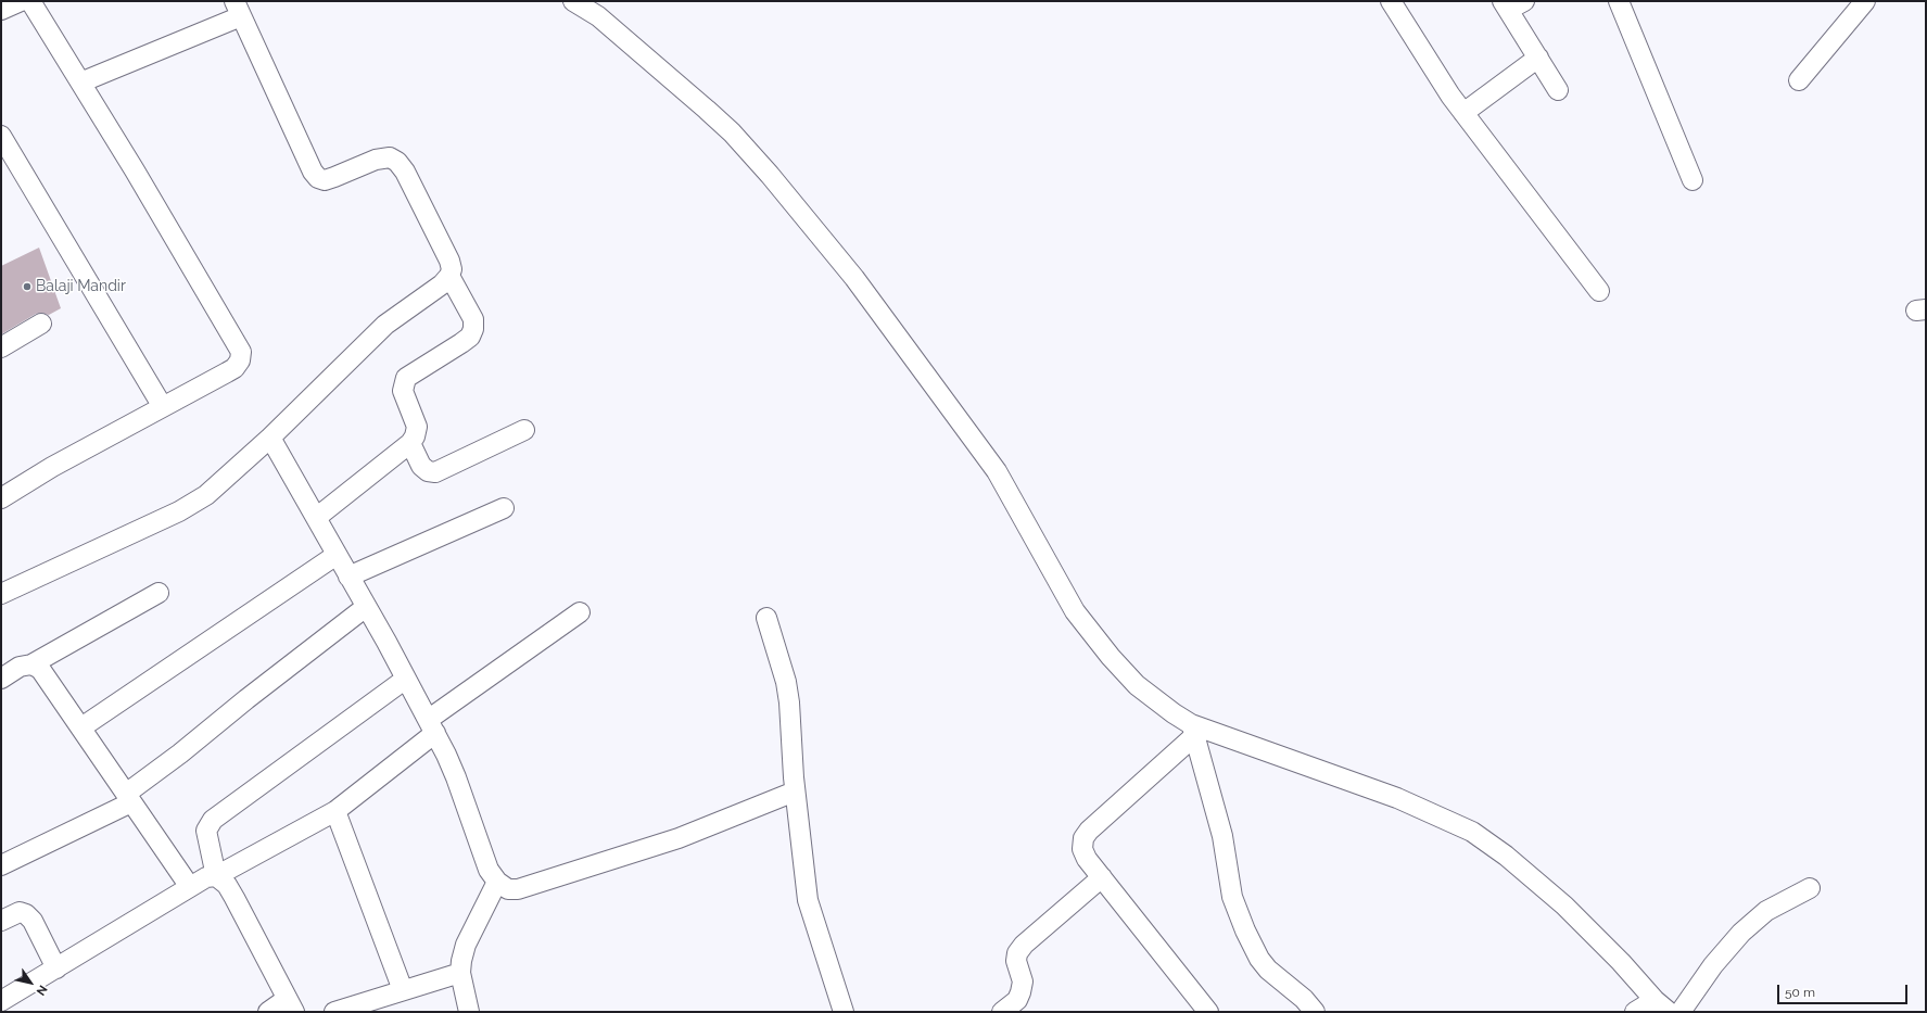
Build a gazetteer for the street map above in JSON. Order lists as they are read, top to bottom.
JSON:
{
  "places": ["Balaji Mandir"],
  "scale_bar": "50 m",
  "north": "bottom right"
}
